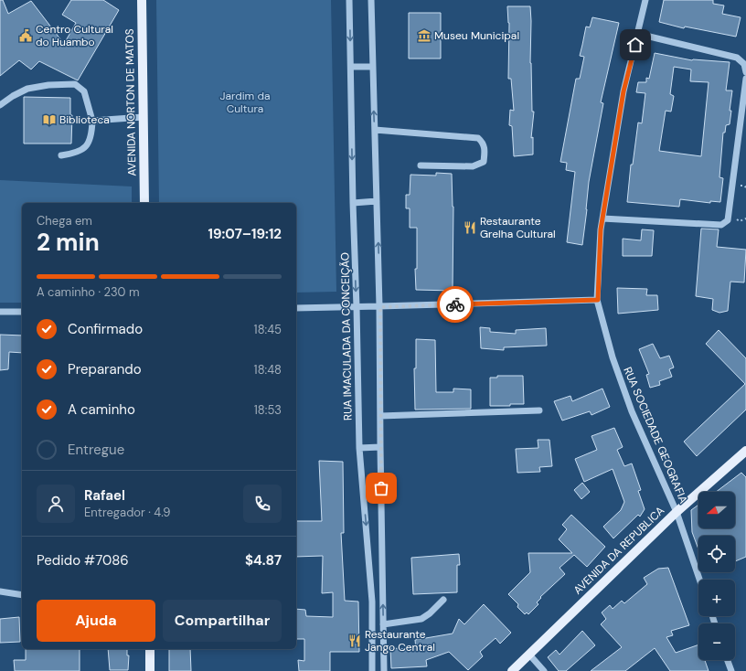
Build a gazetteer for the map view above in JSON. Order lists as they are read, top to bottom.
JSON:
{
  "streets": {
    "main road": ["AVENIDA NORTON DE MATOS", "AVENIDA DA REPUBLICA"],
    "street": ["RUA IMACULADA DA CONCEIÇÃO", "RUA SOCIEDADE GEOGRAFIA"]
  },
  "crossings": [
    ["RUA SOCIEDADE GEOGRAFIA", "AVENIDA DA REPUBLICA"]
  ],
  "parks": ["Jardim da Cultura"],
  "places": {
    "public building": ["Centro Cultural do Huambo"],
    "museum": ["Museu Municipal"],
    "library": ["Biblioteca"],
    "restaurant": ["Restaurante Grelha Cultural", "Restaurante Jango Central"]
  },
  "north": "left",
  "page": {
    "heading": ["2 min", "Chega em", "19:07–19:12"],
    "panel": [
      "Rafael",
      "Entregador · 4.9",
      "Pedido #7086",
      "$4.87"
    ],
    "bar": "A caminho · 230 m",
    "list": [
      ["Confirmado", "18:45"],
      ["Preparando", "18:48"],
      ["A caminho", "18:53"],
      "Entregue"
    ],
    "map_buttons": ["+", "−"],
    "buttons": ["Ajuda", "Compartilhar"]
  }
}
